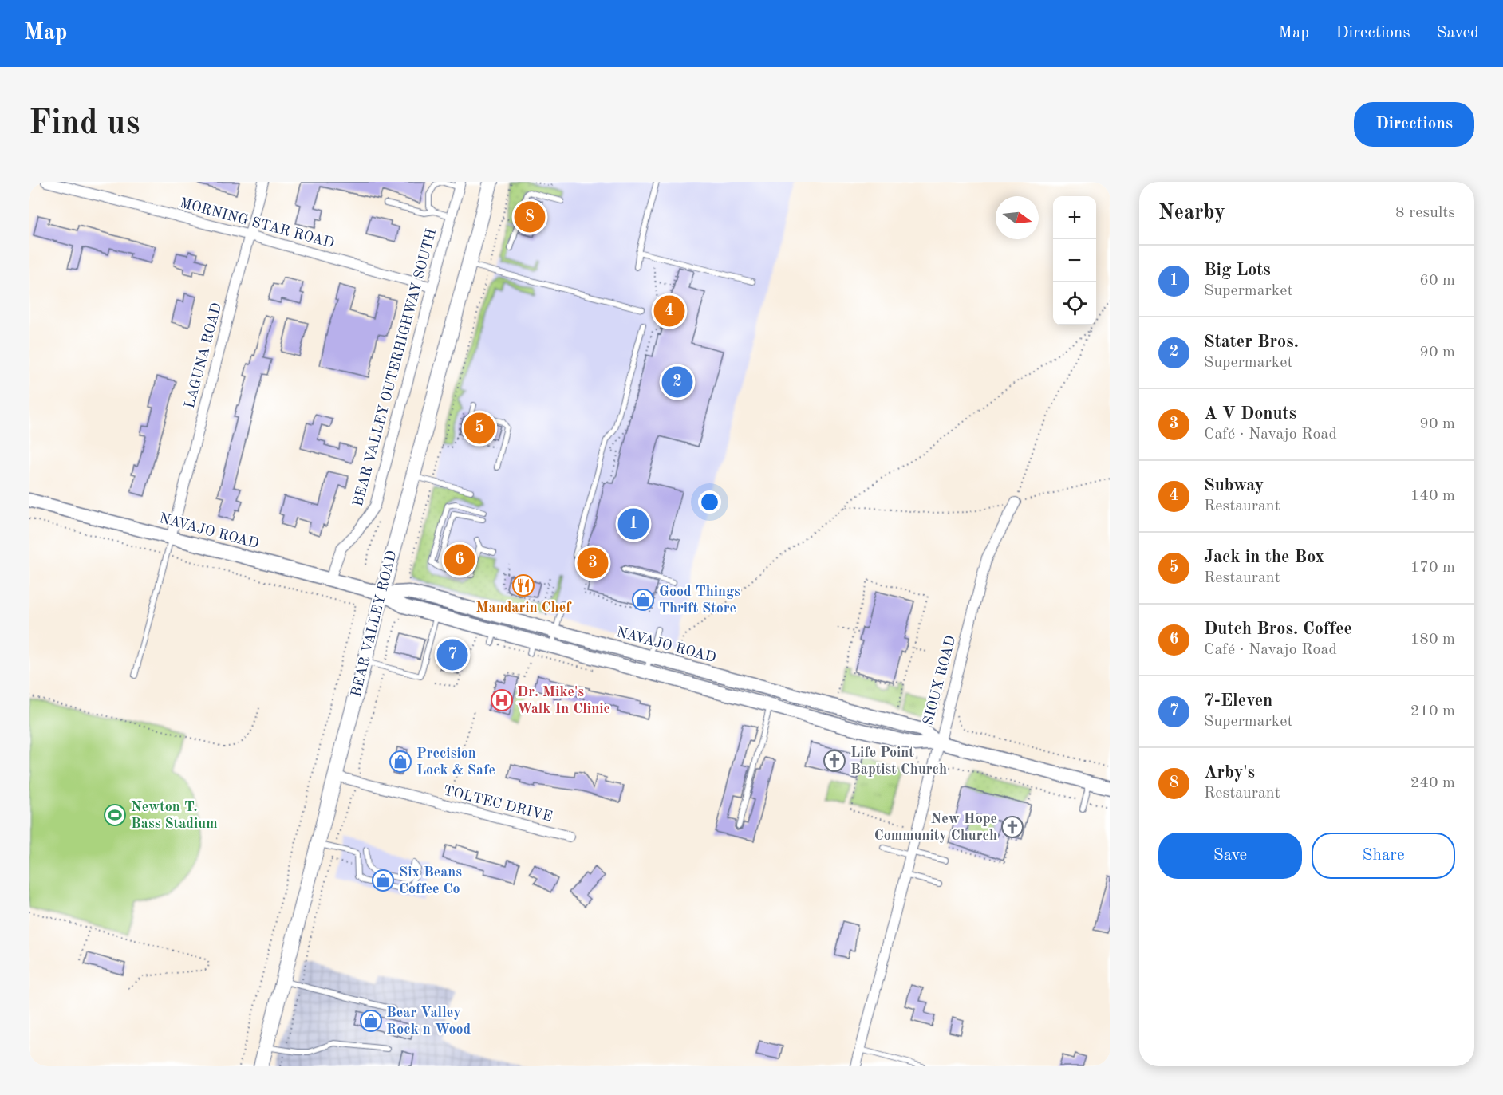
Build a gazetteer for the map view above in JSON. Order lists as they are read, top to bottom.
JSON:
{
  "streets": {
    "main road": ["NAVAJO ROAD", "BEAR VALLEY ROAD"],
    "street": [
      "MORNING STAR ROAD",
      "LAGUNA ROAD",
      "BEAR VALLEY OUTERHIGHWAY SOUTH",
      "SIOUX ROAD",
      "TOLTEC DRIVE"
    ]
  },
  "crossings": [
    ["MORNING STAR ROAD", "LAGUNA ROAD"],
    ["MORNING STAR ROAD", "BEAR VALLEY OUTERHIGHWAY SOUTH"],
    ["LAGUNA ROAD", "NAVAJO ROAD"],
    ["BEAR VALLEY OUTERHIGHWAY SOUTH", "NAVAJO ROAD"],
    ["NAVAJO ROAD", "BEAR VALLEY ROAD"],
    ["NAVAJO ROAD", "SIOUX ROAD"],
    ["BEAR VALLEY ROAD", "TOLTEC DRIVE"]
  ],
  "places": {
    "restaurant": ["Mandarin Chef"],
    "shop": [
      "Good Things Thrift Store",
      "Precision Lock & Safe",
      "Six Beans Coffee Co",
      "Bear Valley Rock n Wood"
    ],
    "hospital": ["Dr. Mike's Walk In Clinic"],
    "church": ["Life Point Baptist Church", "New Hope Community Church"],
    "sports": ["Newton T. Bass Stadium"]
  },
  "north": "right",
  "page": {
    "header": "Map",
    "nav": ["Map", "Directions", "Saved"],
    "buttons": [
      "Directions",
      ["Save", "Share"]
    ],
    "title": "Find us",
    "heading": ["Nearby", "8 results"],
    "map_buttons": ["+", "−"],
    "pins": [
      "8",
      "4",
      "2",
      "5",
      "1",
      "6",
      "3",
      "7"
    ],
    "list": [
      {
        "mark": "1",
        "name": "Big Lots",
        "note": "Supermarket",
        "value": "60 m"
      },
      {
        "mark": "2",
        "name": "Stater Bros.",
        "note": "Supermarket",
        "value": "90 m"
      },
      {
        "mark": "3",
        "name": "A V Donuts",
        "note": "Café · Navajo Road",
        "value": "90 m"
      },
      {
        "mark": "4",
        "name": "Subway",
        "note": "Restaurant",
        "value": "140 m"
      },
      {
        "mark": "5",
        "name": "Jack in the Box",
        "note": "Restaurant",
        "value": "170 m"
      },
      {
        "mark": "6",
        "name": "Dutch Bros. Coffee",
        "note": "Café · Navajo Road",
        "value": "180 m"
      },
      {
        "mark": "7",
        "name": "7-Eleven",
        "note": "Supermarket",
        "value": "210 m"
      },
      {
        "mark": "8",
        "name": "Arby's",
        "note": "Restaurant",
        "value": "240 m"
      }
    ]
  }
}
